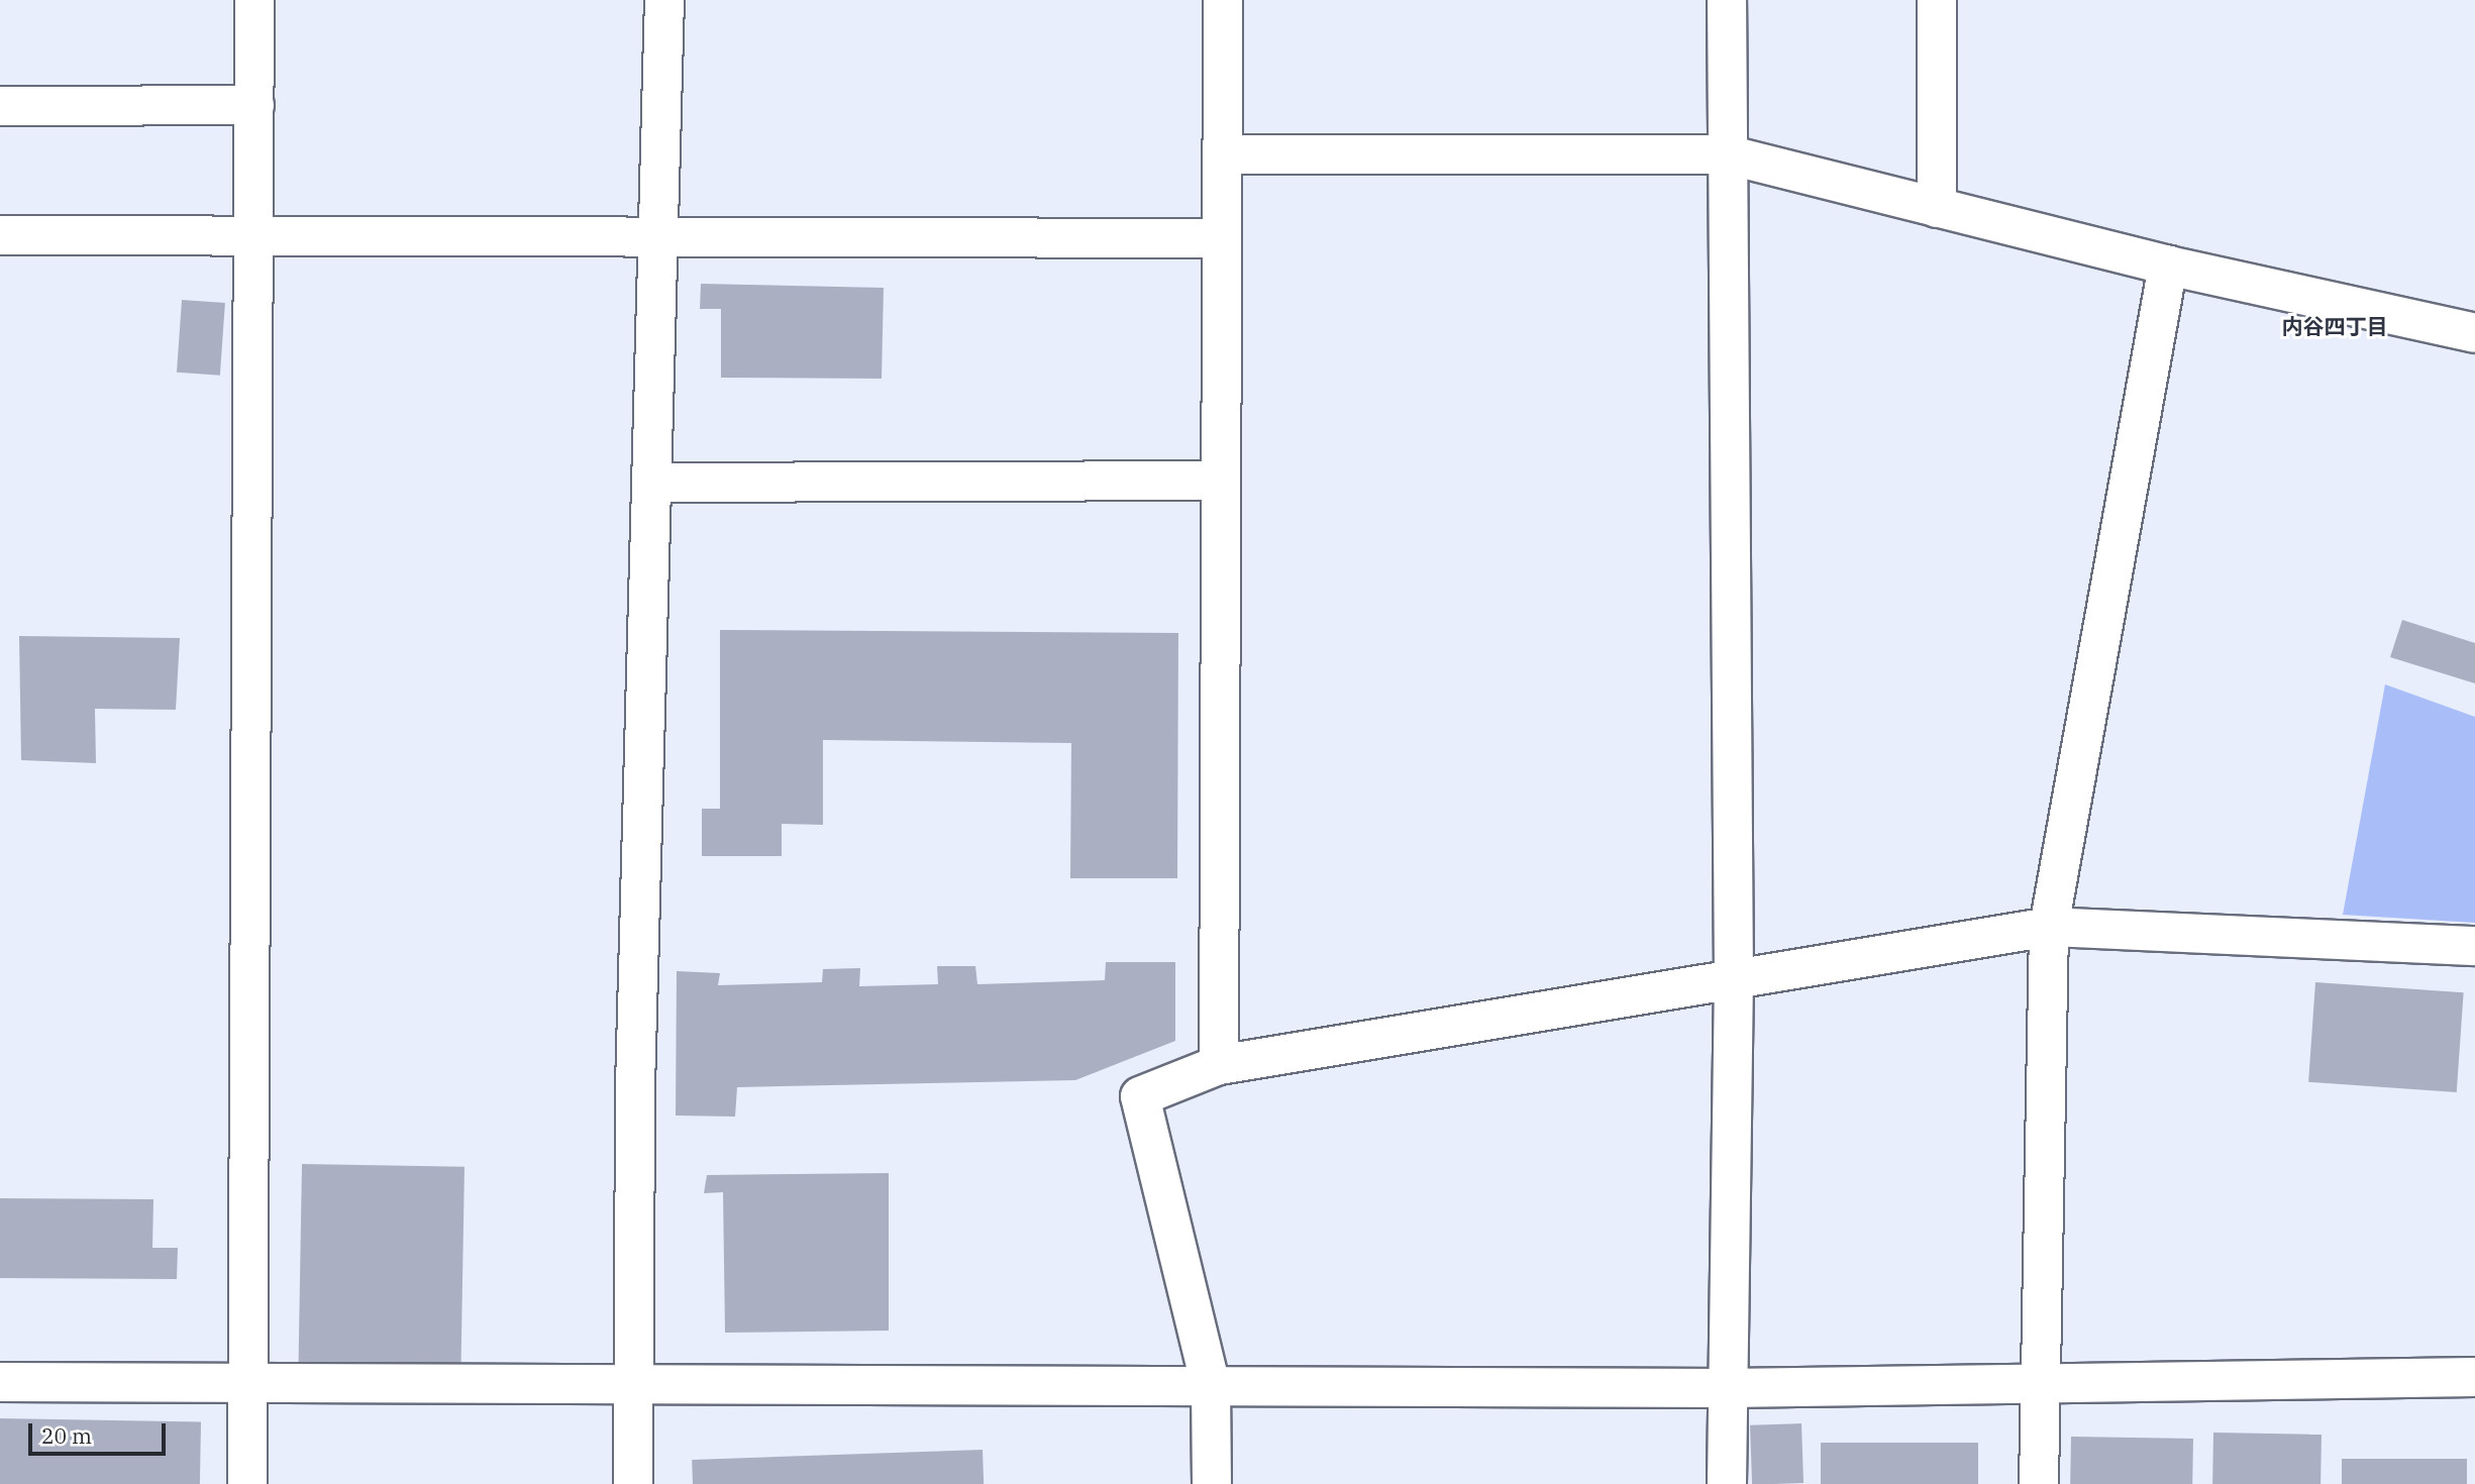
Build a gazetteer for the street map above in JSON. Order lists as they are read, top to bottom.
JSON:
{
  "districts": ["内谷四丁目"],
  "scale_bar": "20 m"
}
